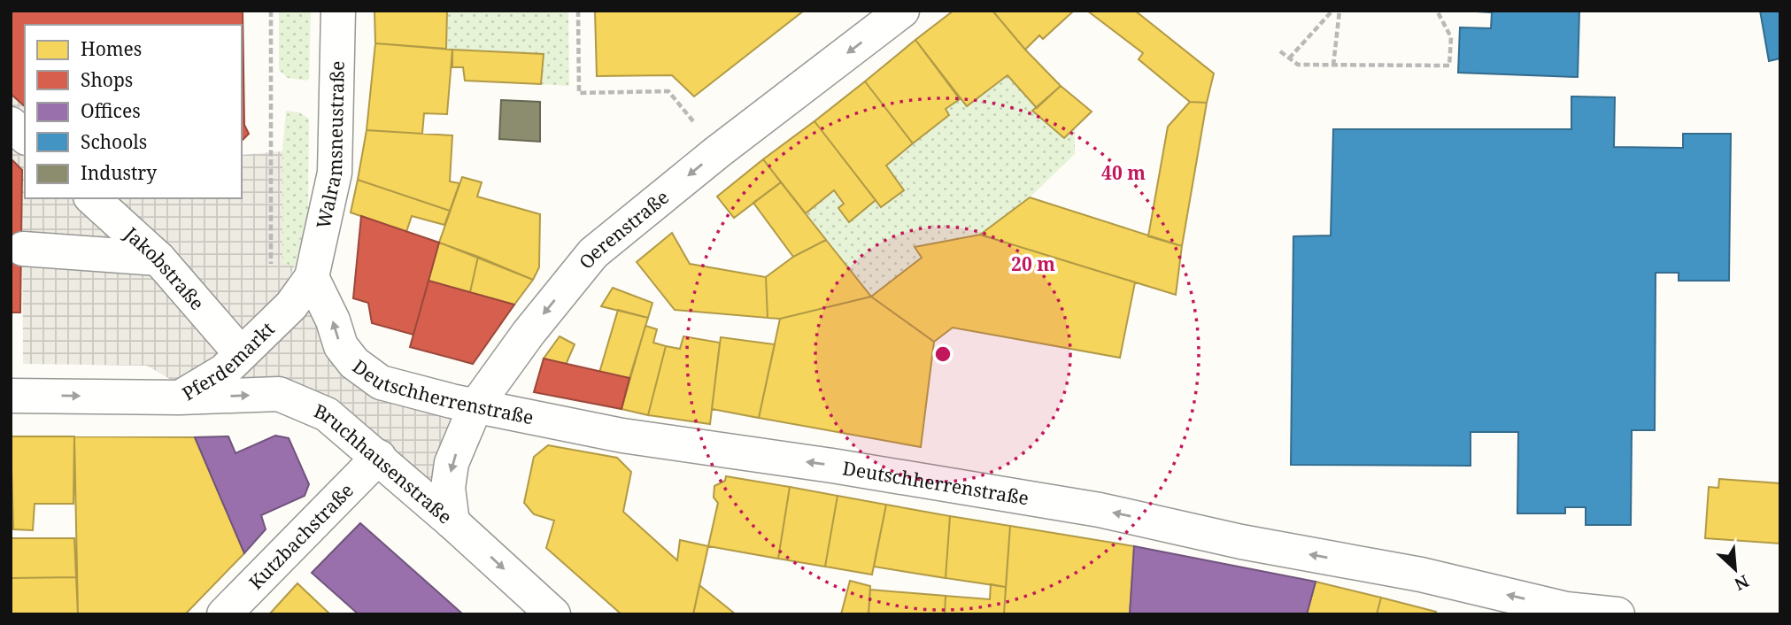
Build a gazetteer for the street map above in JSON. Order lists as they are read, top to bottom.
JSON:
{
  "streets": {
    "street": [
      "Walramsneustraße",
      "Oerenstraße",
      "Jakobstraße",
      "Pferdemarkt",
      "Deutschherrenstraße",
      "Bruchhausenstraße",
      "Kutzbachstraße"
    ]
  },
  "crossings": [
    ["Walramsneustraße", "Pferdemarkt"],
    ["Walramsneustraße", "Deutschherrenstraße"],
    ["Oerenstraße", "Deutschherrenstraße"],
    ["Oerenstraße", "Bruchhausenstraße"],
    ["Pferdemarkt", "Deutschherrenstraße"],
    ["Pferdemarkt", "Bruchhausenstraße"],
    ["Bruchhausenstraße", "Kutzbachstraße"]
  ],
  "one_way": ["Oerenstraße", "Deutschherrenstraße", "Bruchhausenstraße"],
  "legend": [
    "Homes",
    "Shops",
    "Offices",
    "Schools",
    "Industry"
  ],
  "north": "bottom right",
  "rings": ["40 m", "20 m"]
}
